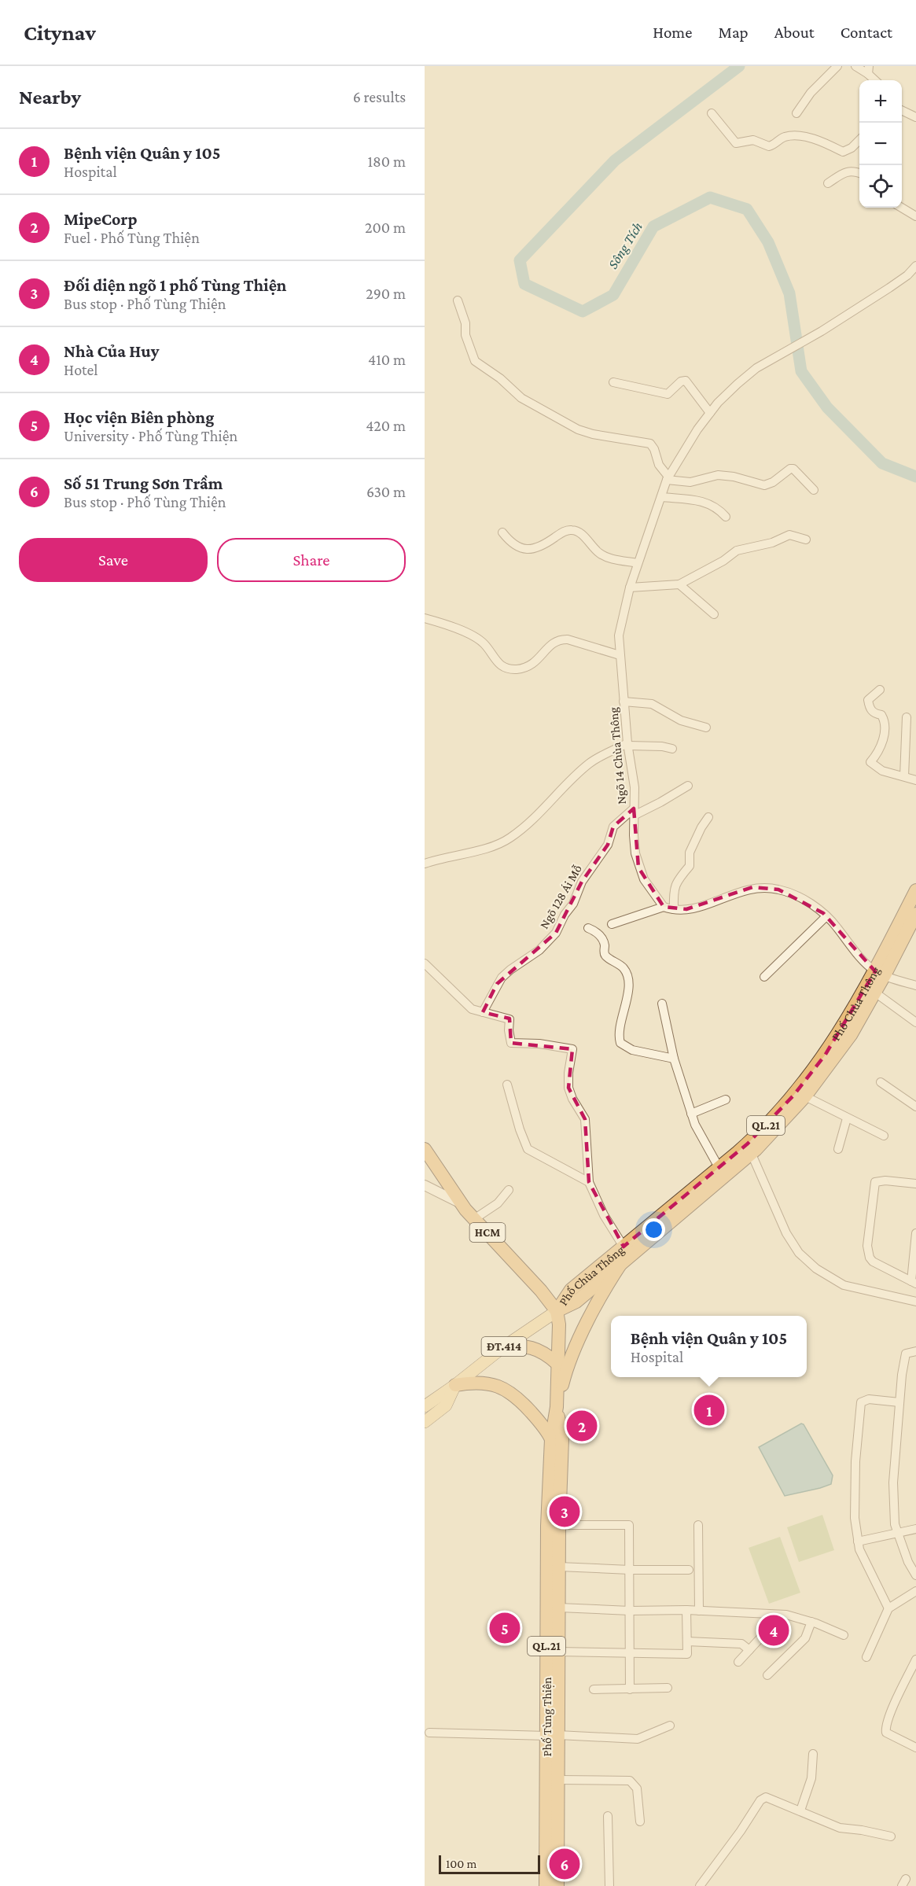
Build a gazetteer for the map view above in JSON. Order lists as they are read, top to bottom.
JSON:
{
  "streets": {
    "highway": [
      "Phố Chùa Thông",
      "QL.21",
      "HCM",
      "Phố Tùng Thiện"
    ],
    "main road": ["ĐT.414"],
    "street": ["Ngõ 14 Chùa Thông", "Ngõ 128 Ái Mỗ"]
  },
  "crossings": [
    ["Ngõ 14 Chùa Thông", "Ngõ 128 Ái Mỗ"],
    ["Phố Chùa Thông", "HCM"],
    ["Phố Chùa Thông", "ĐT.414"],
    ["Phố Chùa Thông", "Phố Tùng Thiện"],
    ["HCM", "ĐT.414"],
    ["HCM", "Phố Tùng Thiện"],
    ["ĐT.414", "Phố Tùng Thiện"]
  ],
  "water": ["Sông Tích"],
  "scale_bar": "100 m",
  "page": {
    "header": "Citynav",
    "nav": [
      "Home",
      "Map",
      "About",
      "Contact"
    ],
    "heading": ["Nearby", "6 results"],
    "map_buttons": ["+", "−"],
    "list": [
      {
        "mark": "1",
        "name": "Bệnh viện Quân y 105",
        "note": "Hospital",
        "value": "180 m"
      },
      {
        "mark": "2",
        "name": "MipeCorp",
        "note": "Fuel · Phố Tùng Thiện",
        "value": "200 m"
      },
      {
        "mark": "3",
        "name": "Đối diện ngõ 1 phố Tùng Thiện",
        "note": "Bus stop · Phố Tùng Thiện",
        "value": "290 m"
      },
      {
        "mark": "4",
        "name": "Nhà Của Huy",
        "note": "Hotel",
        "value": "410 m"
      },
      {
        "mark": "5",
        "name": "Học viện Biên phòng",
        "note": "University · Phố Tùng Thiện",
        "value": "420 m"
      },
      {
        "mark": "6",
        "name": "Số 51 Trung Sơn Trầm",
        "note": "Bus stop · Phố Tùng Thiện",
        "value": "630 m"
      }
    ],
    "buttons": ["Save", "Share"],
    "popup": ["Bệnh viện Quân y 105", "Hospital"],
    "pins": [
      "1",
      "2",
      "3",
      "5",
      "4",
      "6"
    ],
    "scale": "100 m"
  }
}
